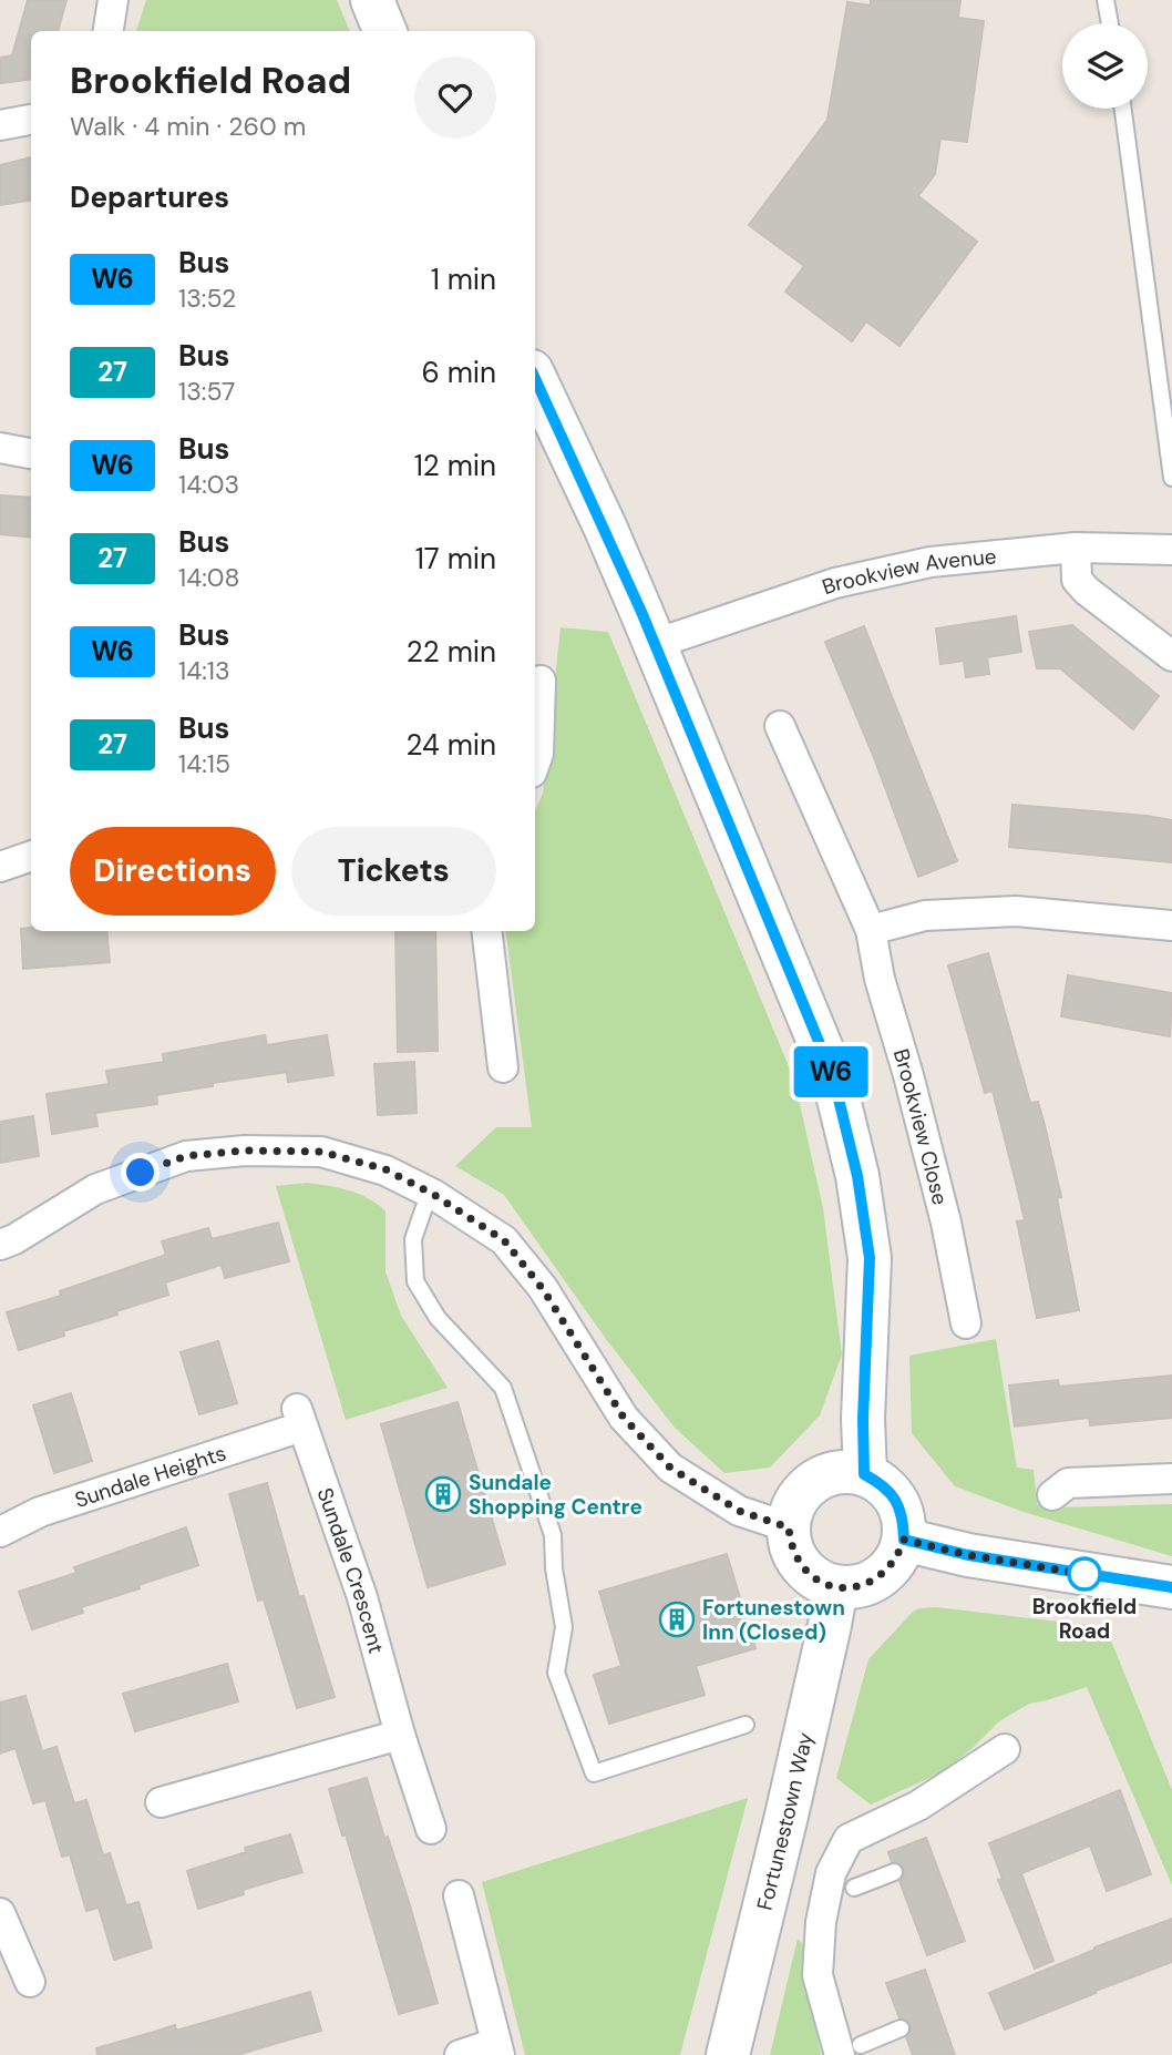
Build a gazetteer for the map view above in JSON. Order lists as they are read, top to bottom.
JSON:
{
  "streets": {
    "street": [
      "Brookview Avenue",
      "Brookview Close",
      "Sundale Heights",
      "Sundale Crescent",
      "Fortunestown Way"
    ]
  },
  "crossings": [
    ["Sundale Heights", "Sundale Crescent"]
  ],
  "places": {
    "building": ["Sundale Shopping Centre", "Fortunestown Inn (Closed)"],
    "other": ["Brookfield Road"]
  },
  "lines": ["bus line W6"],
  "page": {
    "on_map": "W6",
    "heading": [
      ["Brookfield Road", "Walk · 4 min · 260 m"],
      "Departures"
    ],
    "list": [
      {
        "mark": "W6",
        "name": "Bus",
        "note": "13:52",
        "value": "1 min"
      },
      {
        "mark": "27",
        "name": "Bus",
        "note": "13:57",
        "value": "6 min"
      },
      {
        "mark": "W6",
        "name": "Bus",
        "note": "14:03",
        "value": "12 min"
      },
      {
        "mark": "27",
        "name": "Bus",
        "note": "14:08",
        "value": "17 min"
      },
      {
        "mark": "W6",
        "name": "Bus",
        "note": "14:13",
        "value": "22 min"
      },
      {
        "mark": "27",
        "name": "Bus",
        "note": "14:15",
        "value": "24 min"
      }
    ],
    "buttons": ["Directions", "Tickets"]
  }
}
